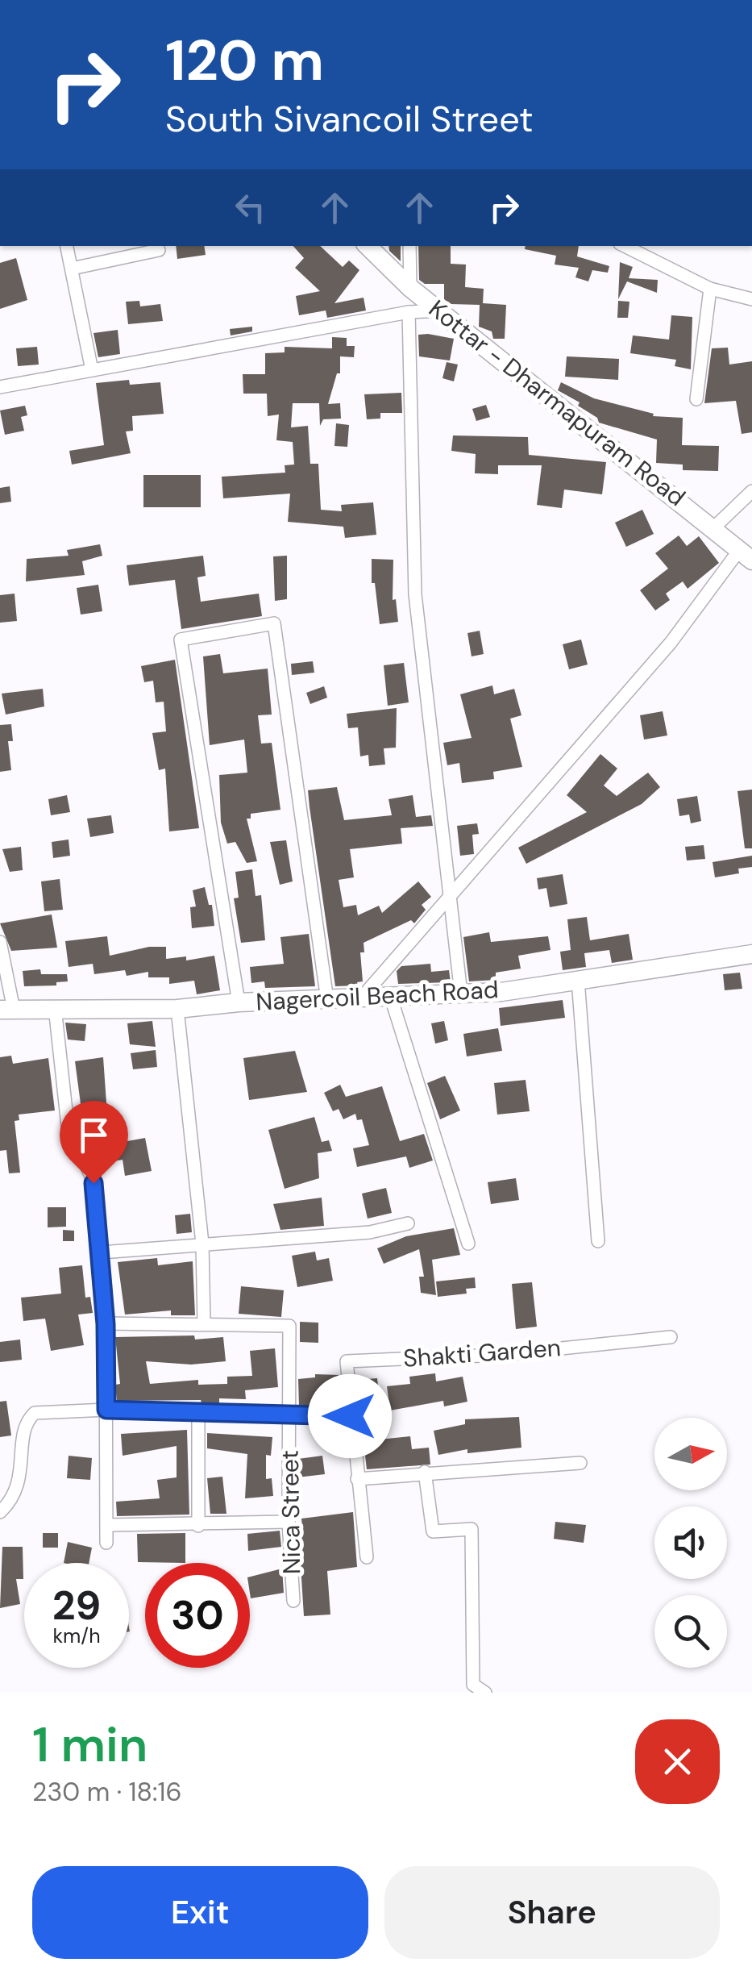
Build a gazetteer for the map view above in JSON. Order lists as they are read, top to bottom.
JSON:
{
  "streets": {
    "main road": ["Kottar - Dharmapuram Road", "Nagercoil Beach Road"],
    "street": ["Shakti Garden", "Nica Street"]
  },
  "north": "right",
  "page": {
    "turn": ["120 m", "South Sivancoil Street"],
    "speed": "29 km/h",
    "limit": "30",
    "heading": ["1 min", "230 m · 18:16"],
    "buttons": ["Exit", "Share"]
  }
}
